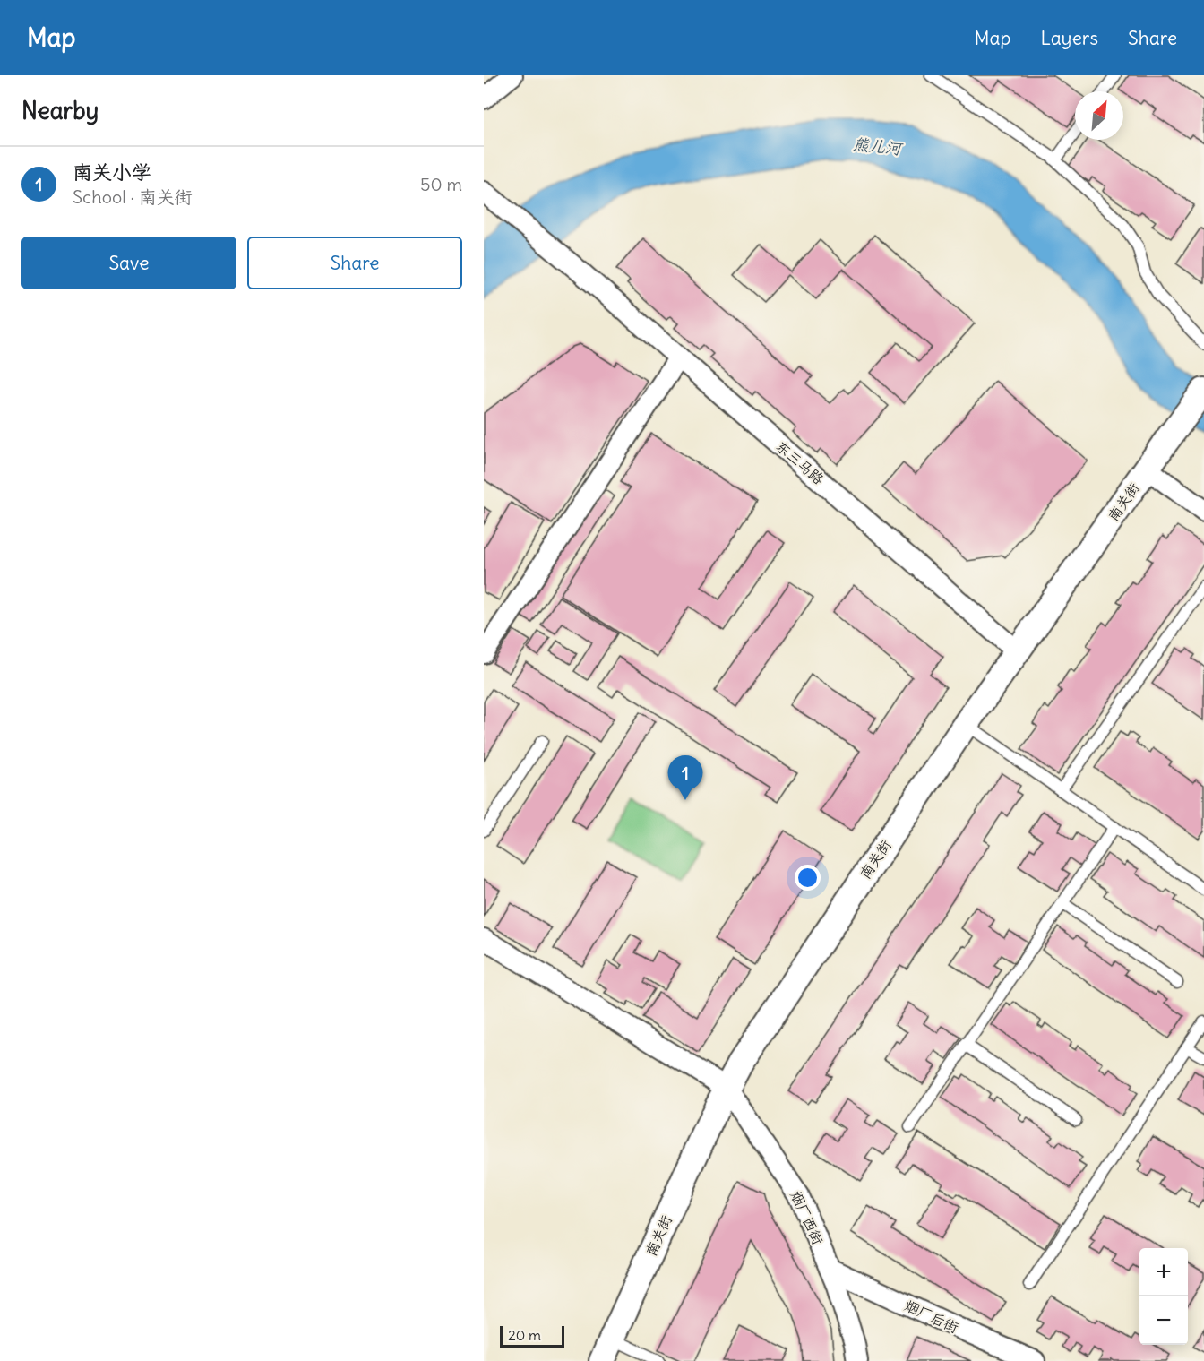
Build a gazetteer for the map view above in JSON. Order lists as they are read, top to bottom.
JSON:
{
  "streets": {
    "street": [
      "东三马路",
      "南关街",
      "烟厂西街",
      "烟厂后街"
    ]
  },
  "crossings": [
    ["东三马路", "南关街"],
    ["南关街", "烟厂西街"],
    ["烟厂西街", "烟厂后街"]
  ],
  "water": ["熊儿河"],
  "scale_bar": "20 m",
  "north": "top right",
  "page": {
    "header": "Map",
    "nav": ["Map", "Layers", "Share"],
    "heading": "Nearby",
    "list": [
      {
        "mark": "1",
        "name": "南关小学",
        "note": "School · 南关街",
        "value": "50 m"
      }
    ],
    "buttons": ["Save", "Share"],
    "pins": "1",
    "map_buttons": ["+", "−"],
    "scale": "20 m"
  }
}
